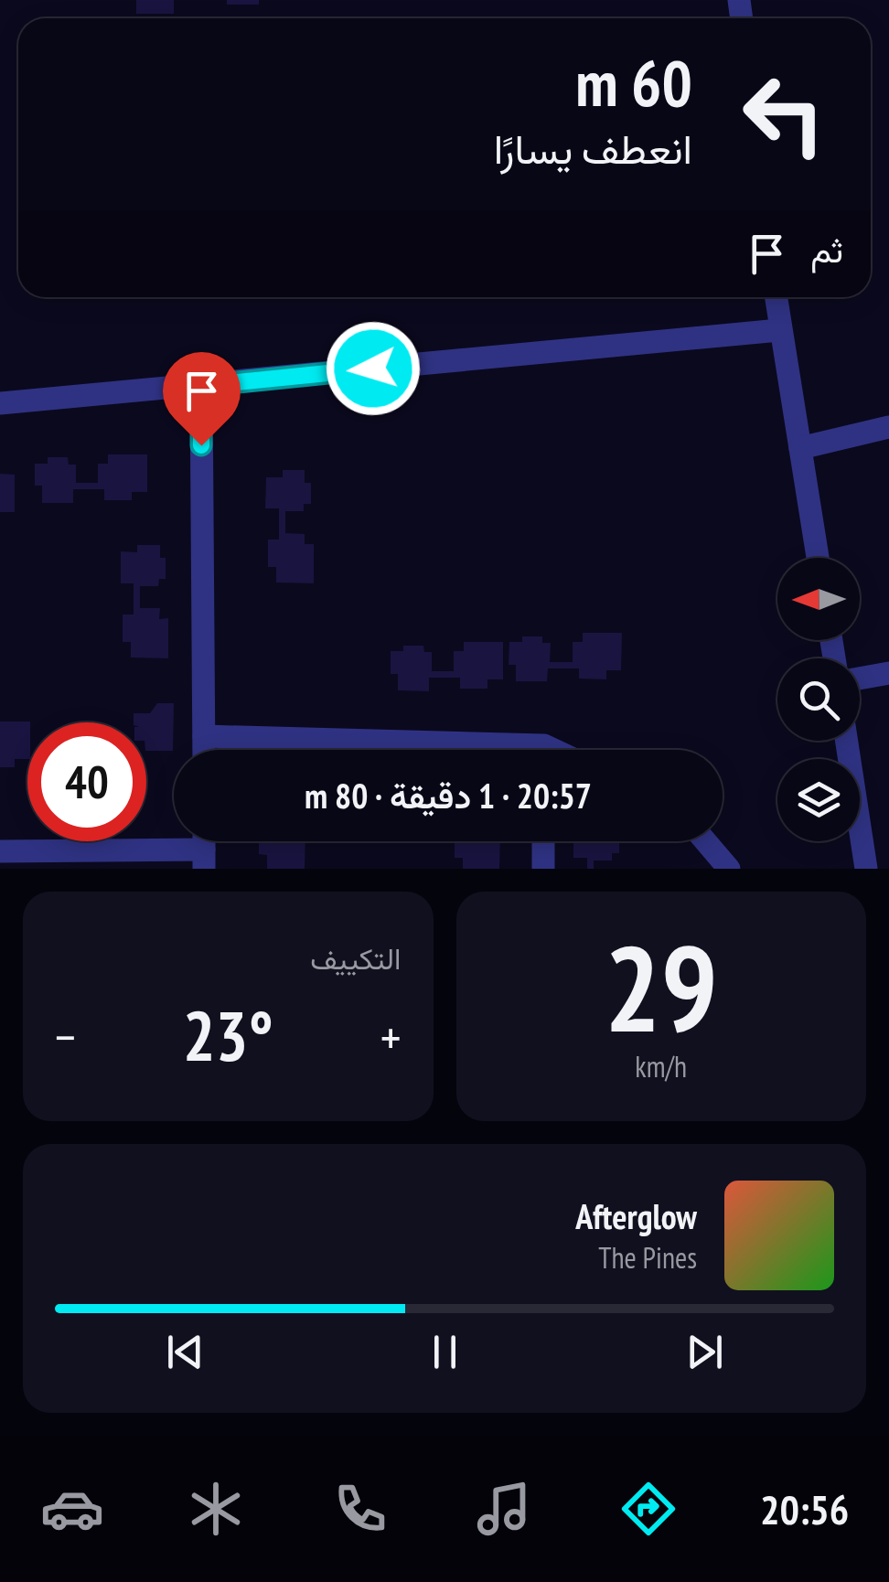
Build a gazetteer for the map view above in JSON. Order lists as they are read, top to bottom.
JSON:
{
  "north": "left",
  "page": {
    "turn": ["60 m", "انعطف يسارًا"],
    "then": "ثم",
    "limit": "40",
    "trip": "20:57 · 1 دقيقة · 80 m",
    "tile": [
      ["29", "km/h"],
      "التكييف"
    ],
    "heat": ["−", "23°", "+"],
    "song": ["Afterglow", "The Pines"],
    "tabs": "20:56"
  }
}
